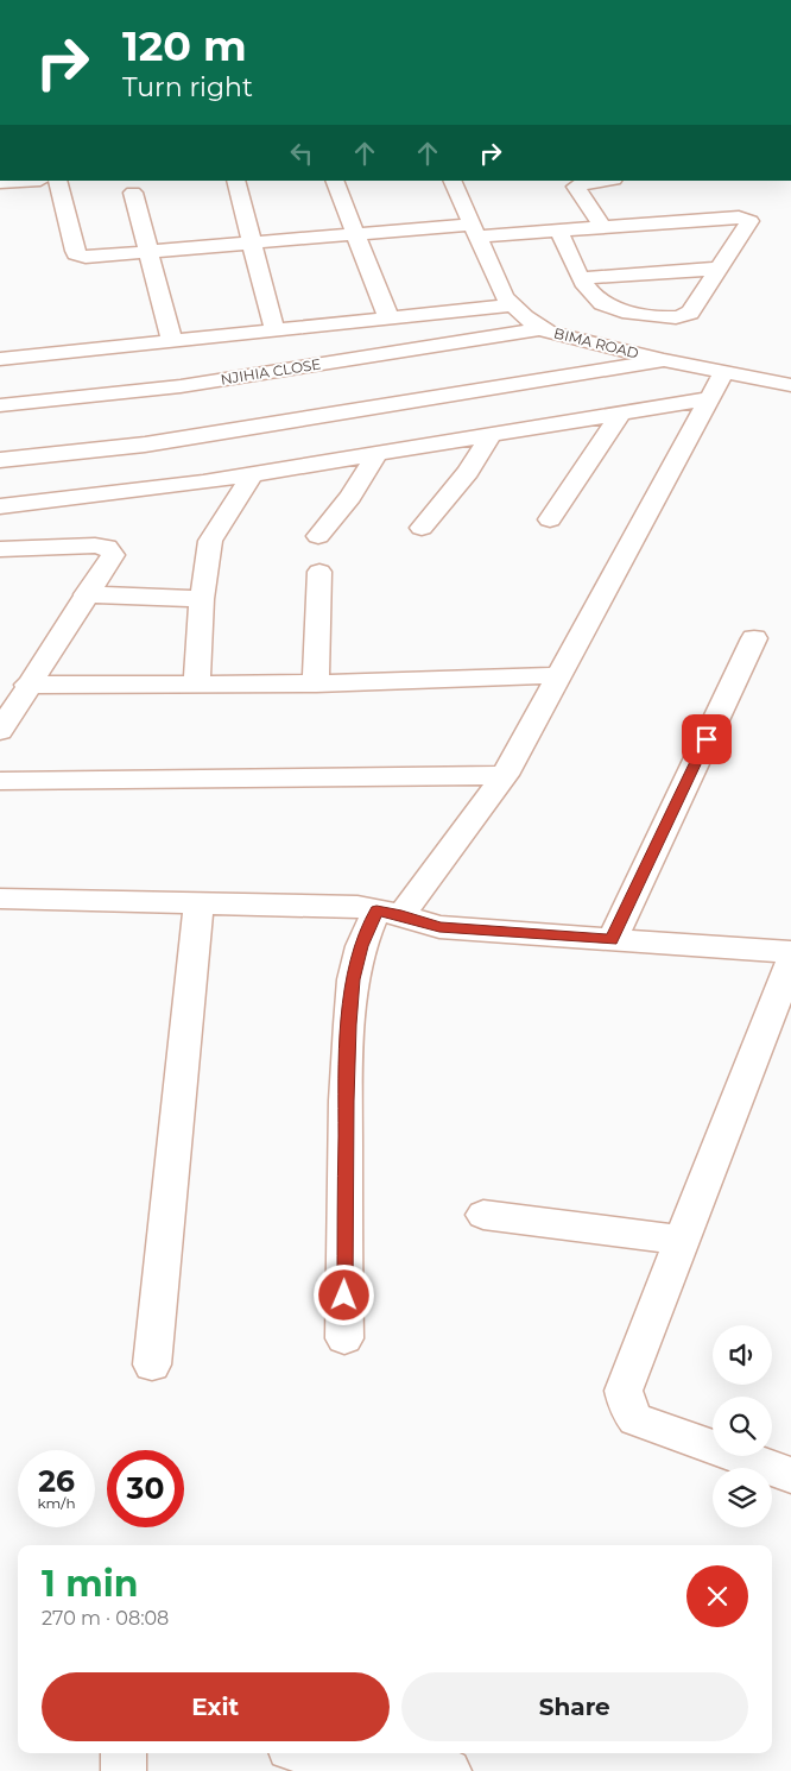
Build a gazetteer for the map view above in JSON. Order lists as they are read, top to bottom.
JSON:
{
  "streets": {
    "street": ["BIMA ROAD", "NJIHIA CLOSE"]
  },
  "crossings": [
    ["BIMA ROAD", "NJIHIA CLOSE"]
  ],
  "page": {
    "turn": ["120 m", "Turn right"],
    "speed": "26 km/h",
    "limit": "30",
    "heading": ["1 min", "270 m · 08:08"],
    "buttons": ["Exit", "Share"]
  }
}
